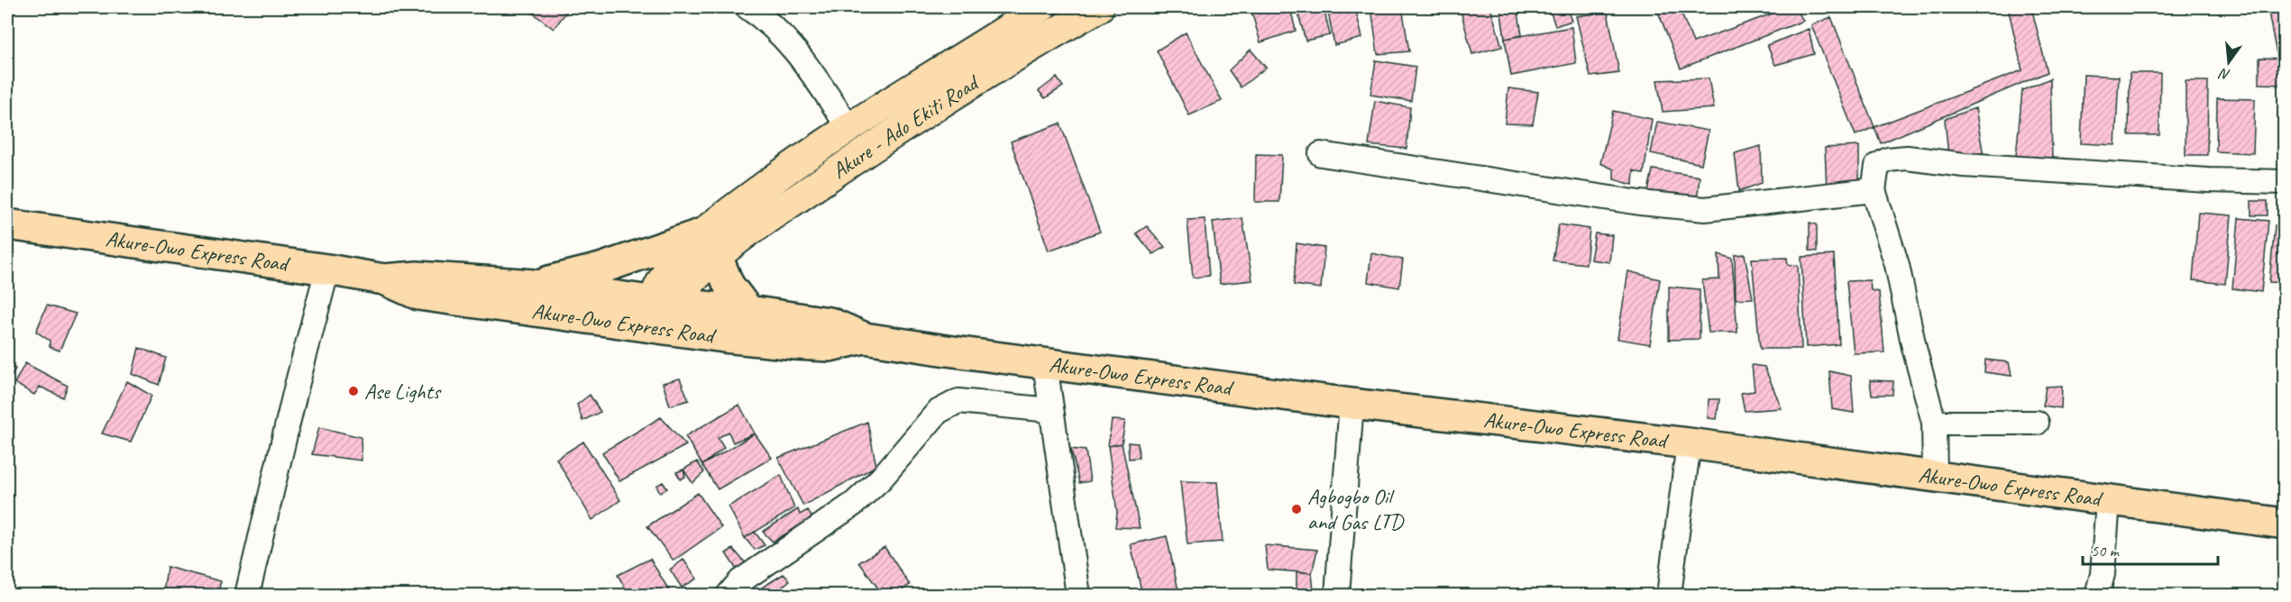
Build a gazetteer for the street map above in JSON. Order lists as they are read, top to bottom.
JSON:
{
  "streets": {
    "highway": ["Akure-Owo Express Road"],
    "main road": ["Akure - Ado Ekiti Road"]
  },
  "places": ["Ase Lights", "Agbogbo Oil and Gas LTD"],
  "scale_bar": "50 m",
  "north": "bottom"
}
